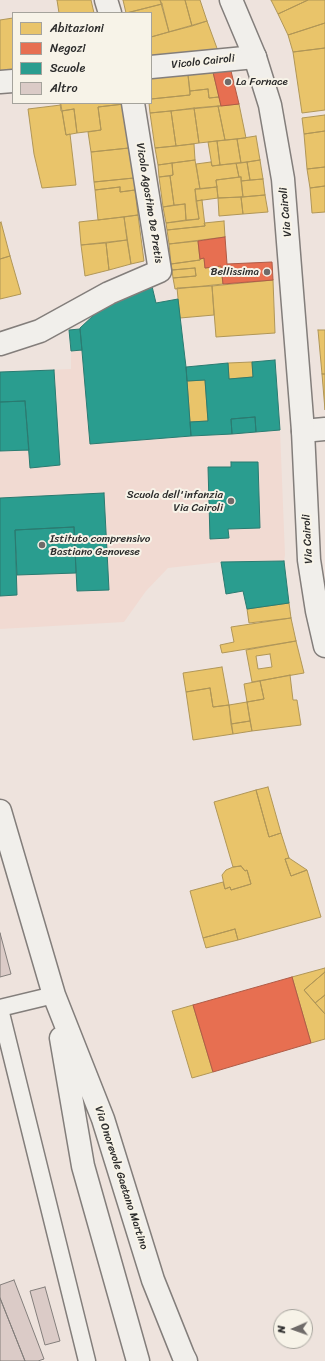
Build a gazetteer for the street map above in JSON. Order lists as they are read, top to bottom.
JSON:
{
  "streets": {
    "street": [
      "Vicolo Cairoli",
      "Vicolo Agostino De Pretis",
      "Via Cairoli",
      "Via Onorevole Gaetano Martino"
    ]
  },
  "crossings": [
    ["Vicolo Cairoli", "Via Cairoli"]
  ],
  "places": [
    "La Fornace",
    "Bellissima",
    "Scuola dell'infanzia Via Cairoli",
    "Istituto comprensivo Bastiano Genovese"
  ],
  "legend": [
    "Abitazioni",
    "Negozi",
    "Scuole",
    "Altro"
  ],
  "north": "left"
}
